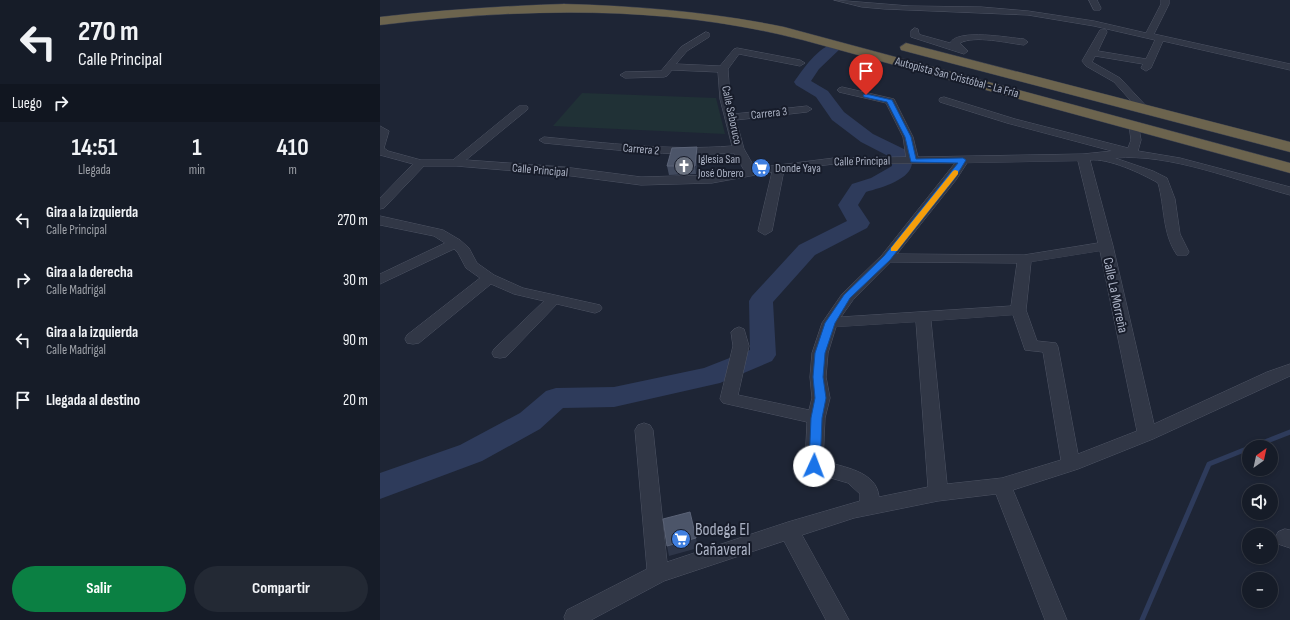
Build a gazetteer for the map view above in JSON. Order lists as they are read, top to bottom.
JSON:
{
  "streets": {
    "highway": ["Autopista San Cristóbal - La Fría"],
    "street": [
      "Carrera 3",
      "Calle Seboruco",
      "Carrera 2",
      "Calle Principal",
      "Calle La Morreña"
    ]
  },
  "crossings": [
    ["Carrera 3", "Calle Seboruco"],
    ["Calle Seboruco", "Carrera 2"],
    ["Calle Seboruco", "Calle Principal"],
    ["Calle Principal", "Calle La Morreña"]
  ],
  "places": {
    "church": ["Iglesia San José Obrero"],
    "supermarket": ["Donde Yaya", "Bodega El Cañaveral"]
  },
  "north": "top right",
  "page": {
    "turn": ["270 m", "Calle Principal"],
    "then": "Luego",
    "eta": [
      "14:51",
      "Llegada",
      "1",
      "min",
      "410",
      "m"
    ],
    "list": [
      {
        "name": "Gira a la izquierda",
        "note": "Calle Principal",
        "value": "270 m"
      },
      {
        "name": "Gira a la derecha",
        "note": "Calle Madrigal",
        "value": "30 m"
      },
      {
        "name": "Gira a la izquierda",
        "note": "Calle Madrigal",
        "value": "90 m"
      },
      {
        "name": "Llegada al destino",
        "value": "20 m"
      }
    ],
    "map_buttons": ["+", "−"],
    "buttons": ["Salir", "Compartir"]
  }
}
